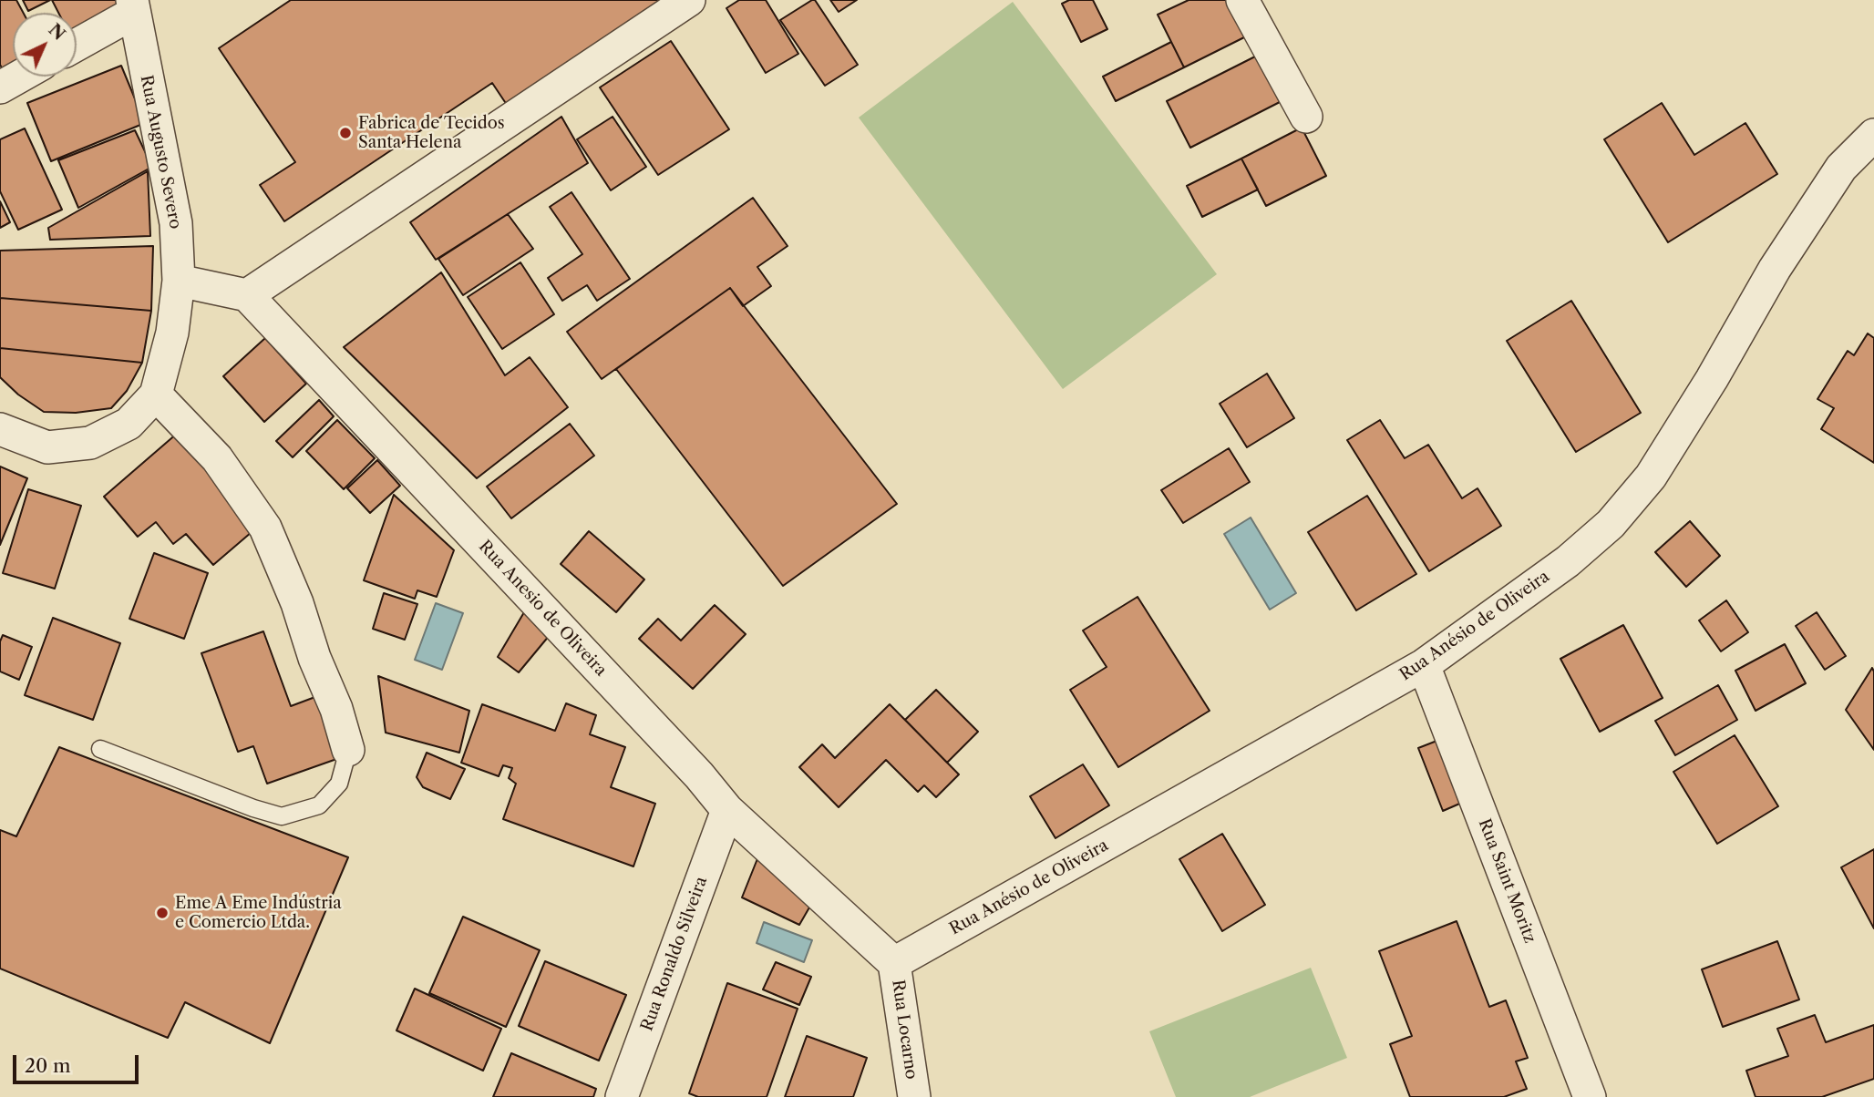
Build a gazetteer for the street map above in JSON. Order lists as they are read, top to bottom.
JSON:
{
  "streets": {
    "street": [
      "Rua Augusto Severo",
      "Rua Anesio de Oliveira",
      "Rua Anésio de Oliveira",
      "Rua Saint Moritz",
      "Rua Ronaldo Silveira",
      "Rua Locarno"
    ]
  },
  "crossings": [
    ["Rua Anesio de Oliveira", "Rua Anésio de Oliveira"],
    ["Rua Anesio de Oliveira", "Rua Ronaldo Silveira"],
    ["Rua Anesio de Oliveira", "Rua Locarno"],
    ["Rua Anésio de Oliveira", "Rua Saint Moritz"],
    ["Rua Anésio de Oliveira", "Rua Locarno"]
  ],
  "places": ["Fabrica de Tecidos Santa Helena", "Eme A Eme Indústria e Comercio Ltda."],
  "scale_bar": "20 m",
  "north": "top right"
}
